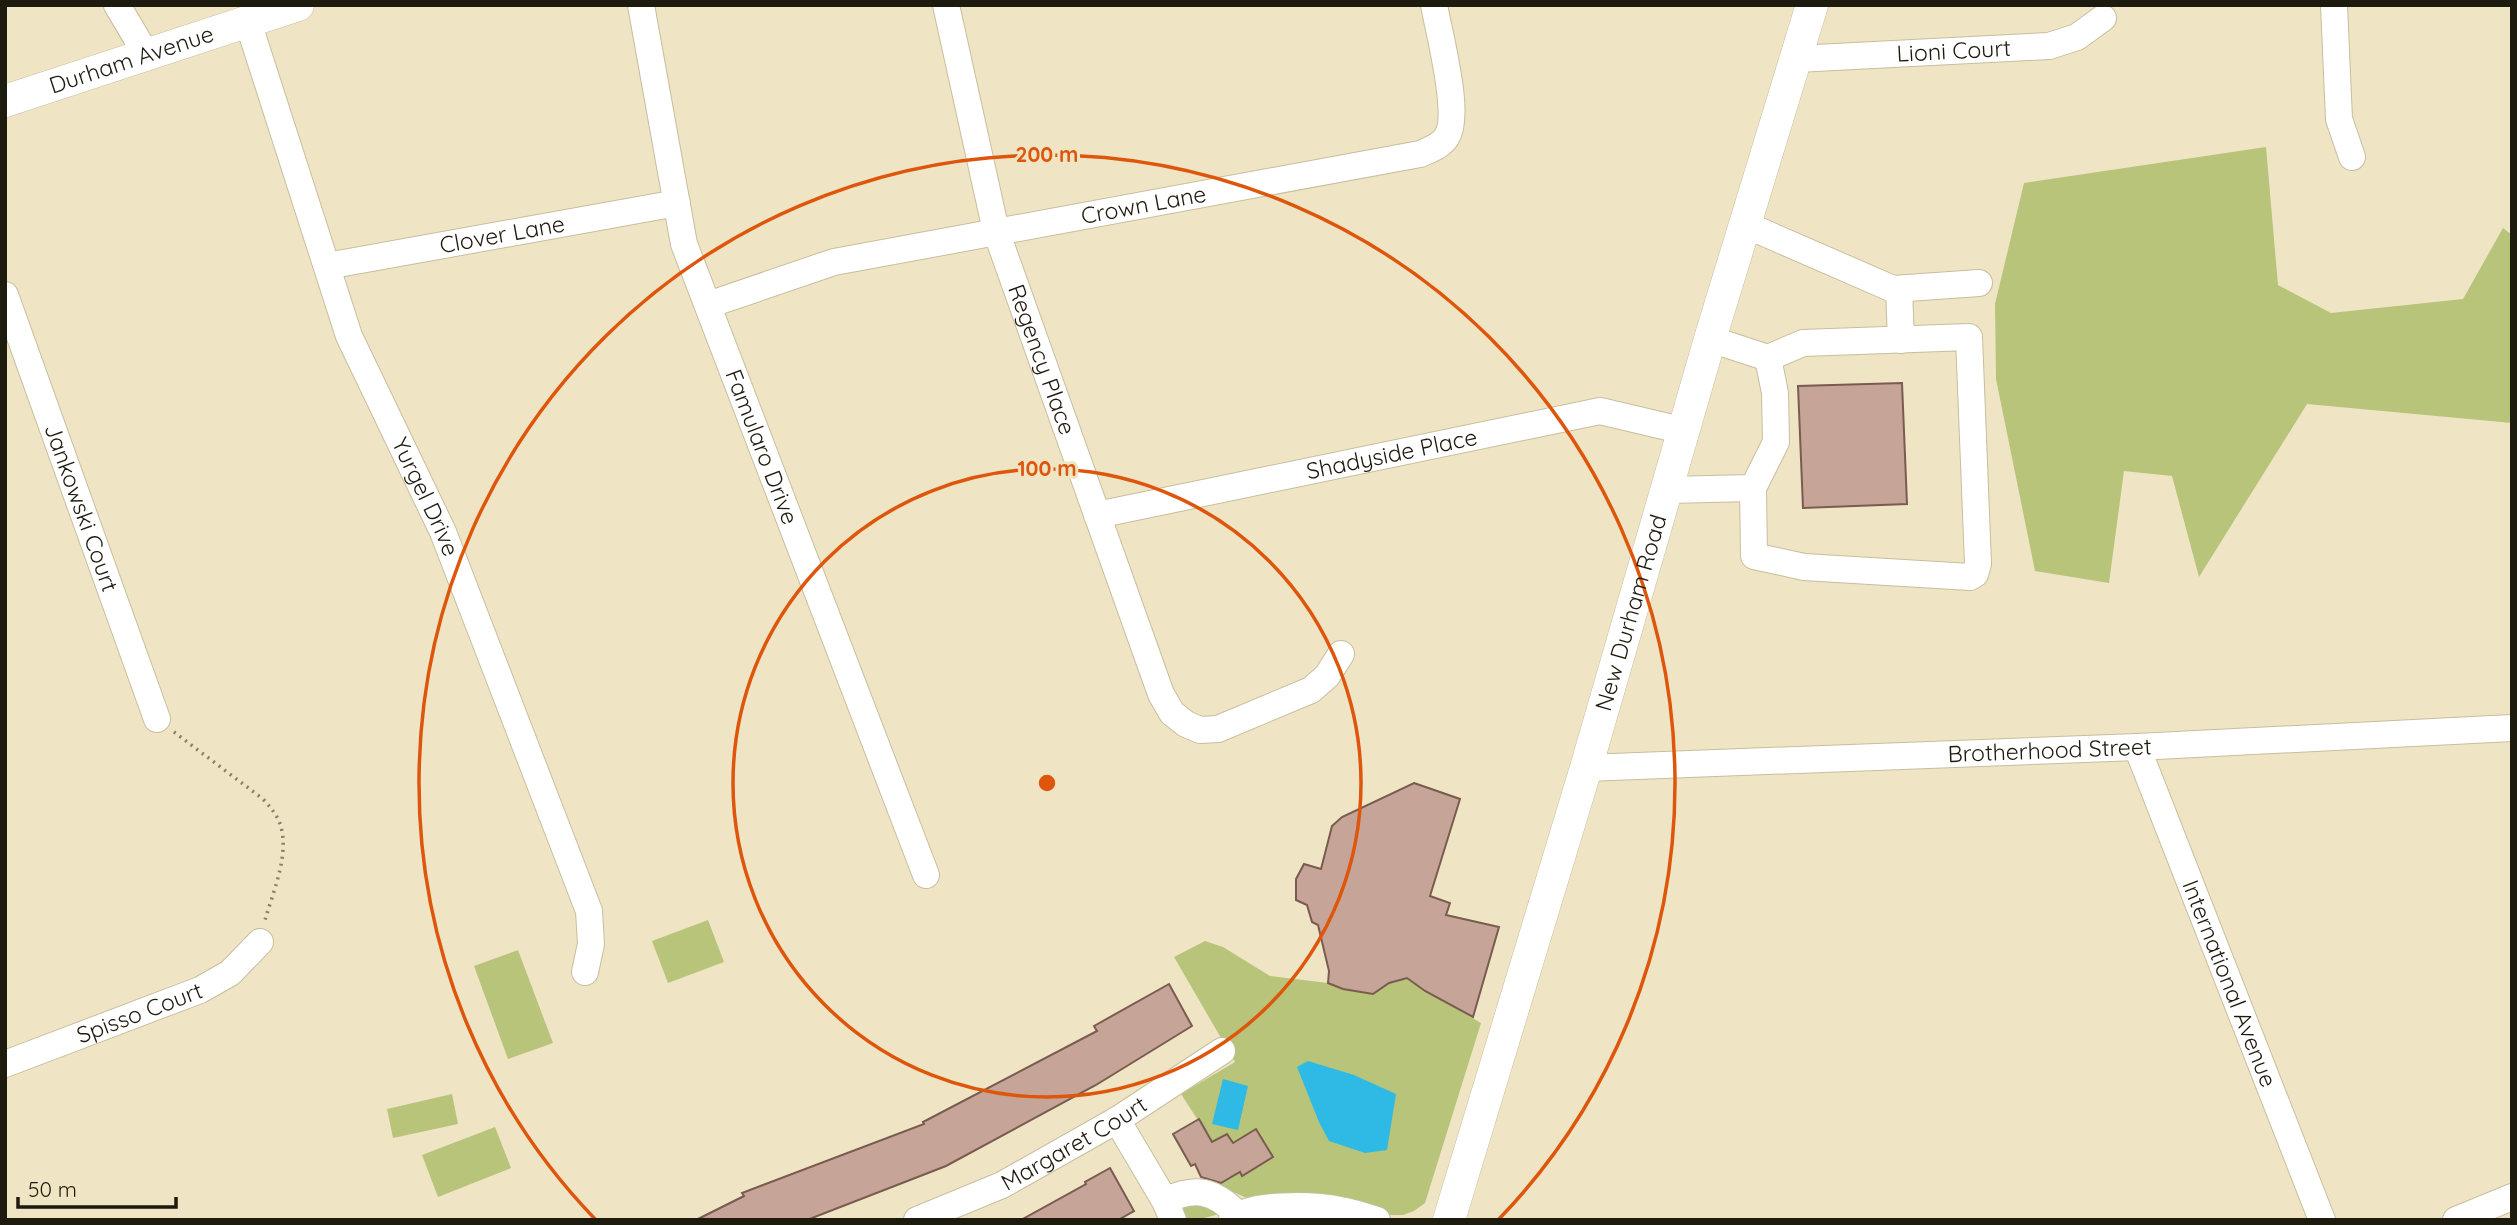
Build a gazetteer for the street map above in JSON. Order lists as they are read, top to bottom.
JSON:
{
  "streets": {
    "main road": ["Durham Avenue", "New Durham Road"],
    "street": [
      "Lioni Court",
      "Crown Lane",
      "Clover Lane",
      "Regency Place",
      "Famularo Drive",
      "Shadyside Place",
      "Yurgel Drive",
      "Jankowski Court",
      "Brotherhood Street",
      "International Avenue",
      "Spisso Court",
      "Margaret Court"
    ]
  },
  "crossings": [
    ["Lioni Court", "New Durham Road"],
    ["Durham Avenue", "Yurgel Drive"],
    ["Crown Lane", "Regency Place"],
    ["Crown Lane", "Famularo Drive"],
    ["Clover Lane", "Famularo Drive"],
    ["Clover Lane", "Yurgel Drive"],
    ["Regency Place", "Shadyside Place"],
    ["Shadyside Place", "New Durham Road"],
    ["New Durham Road", "Brotherhood Street"],
    ["Brotherhood Street", "International Avenue"]
  ],
  "scale_bar": "50 m",
  "rings": ["200 m", "100 m"]
}
